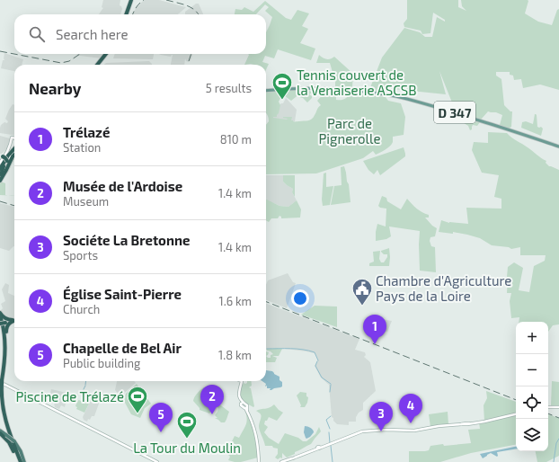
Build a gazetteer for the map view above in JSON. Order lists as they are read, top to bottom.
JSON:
{
  "streets": {
    "main road": ["D 347"]
  },
  "parks": ["Parc de Pignerolle"],
  "places": {
    "sports": ["Tennis couvert de la Venaiserie ASCSB", "Piscine de Trélazé", "La Tour du Moulin"],
    "public building": ["Chambre d'Agriculture Pays de la Loire"]
  },
  "page": {
    "search": "Search here",
    "heading": ["Nearby", "5 results"],
    "list": [
      {
        "mark": "1",
        "name": "Trélazé",
        "note": "Station",
        "value": "810 m"
      },
      {
        "mark": "2",
        "name": "Musée de l'Ardoise",
        "note": "Museum",
        "value": "1.4 km"
      },
      {
        "mark": "3",
        "name": "Sociéte La Bretonne",
        "note": "Sports",
        "value": "1.4 km"
      },
      {
        "mark": "4",
        "name": "Église Saint-Pierre",
        "note": "Church",
        "value": "1.6 km"
      },
      {
        "mark": "5",
        "name": "Chapelle de Bel Air",
        "note": "Public building",
        "value": "1.8 km"
      }
    ],
    "pins": [
      "1",
      "2",
      "4",
      "3",
      "5"
    ],
    "map_buttons": ["+", "−"]
  }
}
